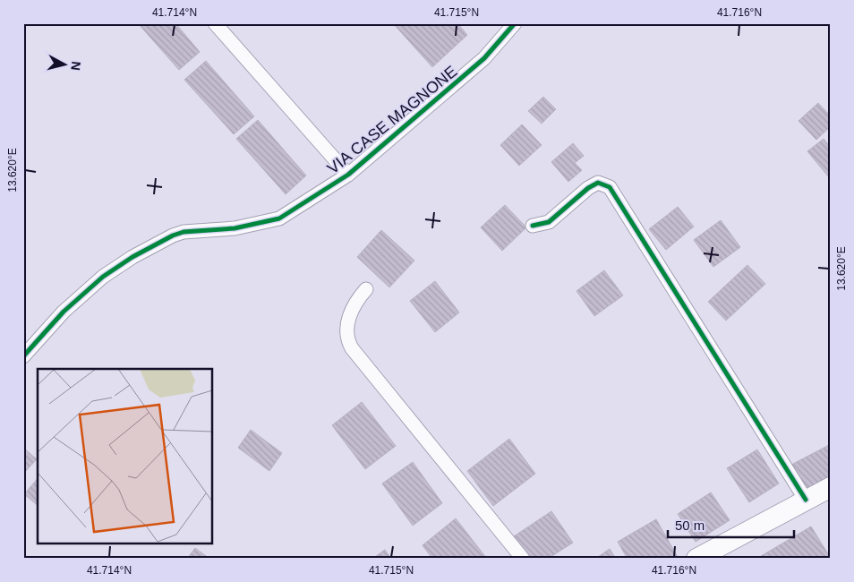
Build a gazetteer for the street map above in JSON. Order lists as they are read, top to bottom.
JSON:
{
  "streets": {
    "street": ["VIA CASE MAGNONE"]
  },
  "scale_bar": "50 m",
  "north": "right",
  "coordinates": [
    "41.714°N",
    "41.715°N",
    "41.716°N",
    "13.620°E"
  ]
}
